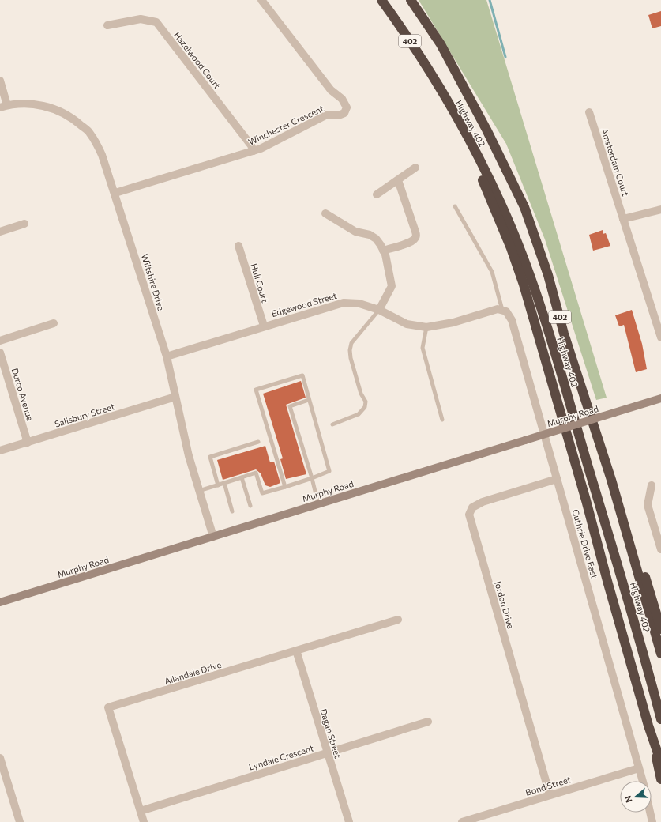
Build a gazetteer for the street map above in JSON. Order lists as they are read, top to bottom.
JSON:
{
  "streets": {
    "highway": ["402", "Highway 402"],
    "street": [
      "Hazelwood Court",
      "Winchester Crescent",
      "Amsterdam Court",
      "Wiltshire Drive",
      "Hull Court",
      "Edgewood Street",
      "Durco Avenue",
      "Salisbury Street",
      "Murphy Road",
      "Guthrie Drive East",
      "Jordon Drive",
      "Allandale Drive",
      "Dagan Street",
      "Lyndale Crescent",
      "Bond Street"
    ]
  },
  "crossings": [
    ["Hazelwood Court", "Winchester Crescent"],
    ["Winchester Crescent", "Wiltshire Drive"],
    ["Wiltshire Drive", "Edgewood Street"],
    ["Wiltshire Drive", "Salisbury Street"],
    ["Wiltshire Drive", "Murphy Road"],
    ["Hull Court", "Edgewood Street"],
    ["Edgewood Street", "Guthrie Drive East"],
    ["Durco Avenue", "Salisbury Street"],
    ["Guthrie Drive East", "Jordon Drive"],
    ["Guthrie Drive East", "Bond Street"],
    ["Jordon Drive", "Bond Street"],
    ["Allandale Drive", "Dagan Street"],
    ["Allandale Drive", "Lyndale Crescent"],
    ["Dagan Street", "Lyndale Crescent"]
  ],
  "north": "left"
}
